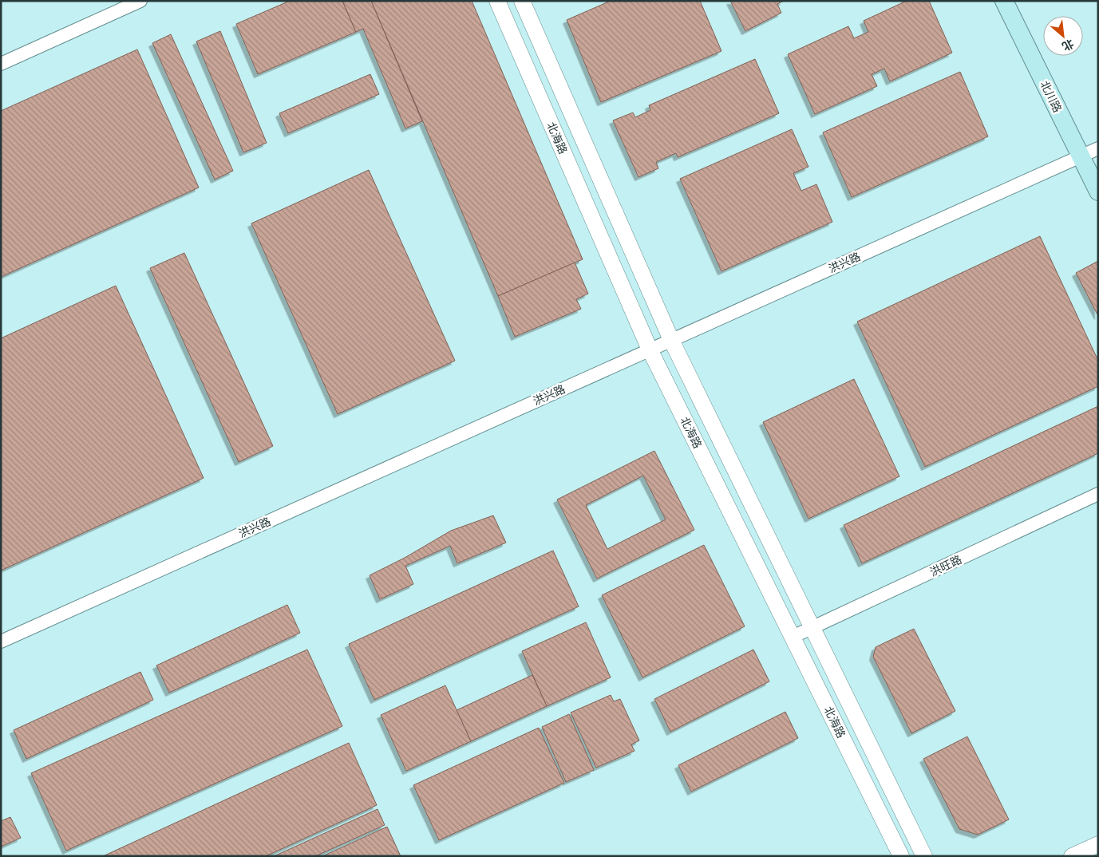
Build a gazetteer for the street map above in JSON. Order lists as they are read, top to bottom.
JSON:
{
  "streets": {
    "main road": ["北川路"],
    "street": ["北海路", "洪兴路", "洪旺路"]
  },
  "crossings": [
    ["北川路", "洪兴路"],
    ["北海路", "洪兴路"],
    ["北海路", "洪旺路"]
  ],
  "north": "bottom right"
}
